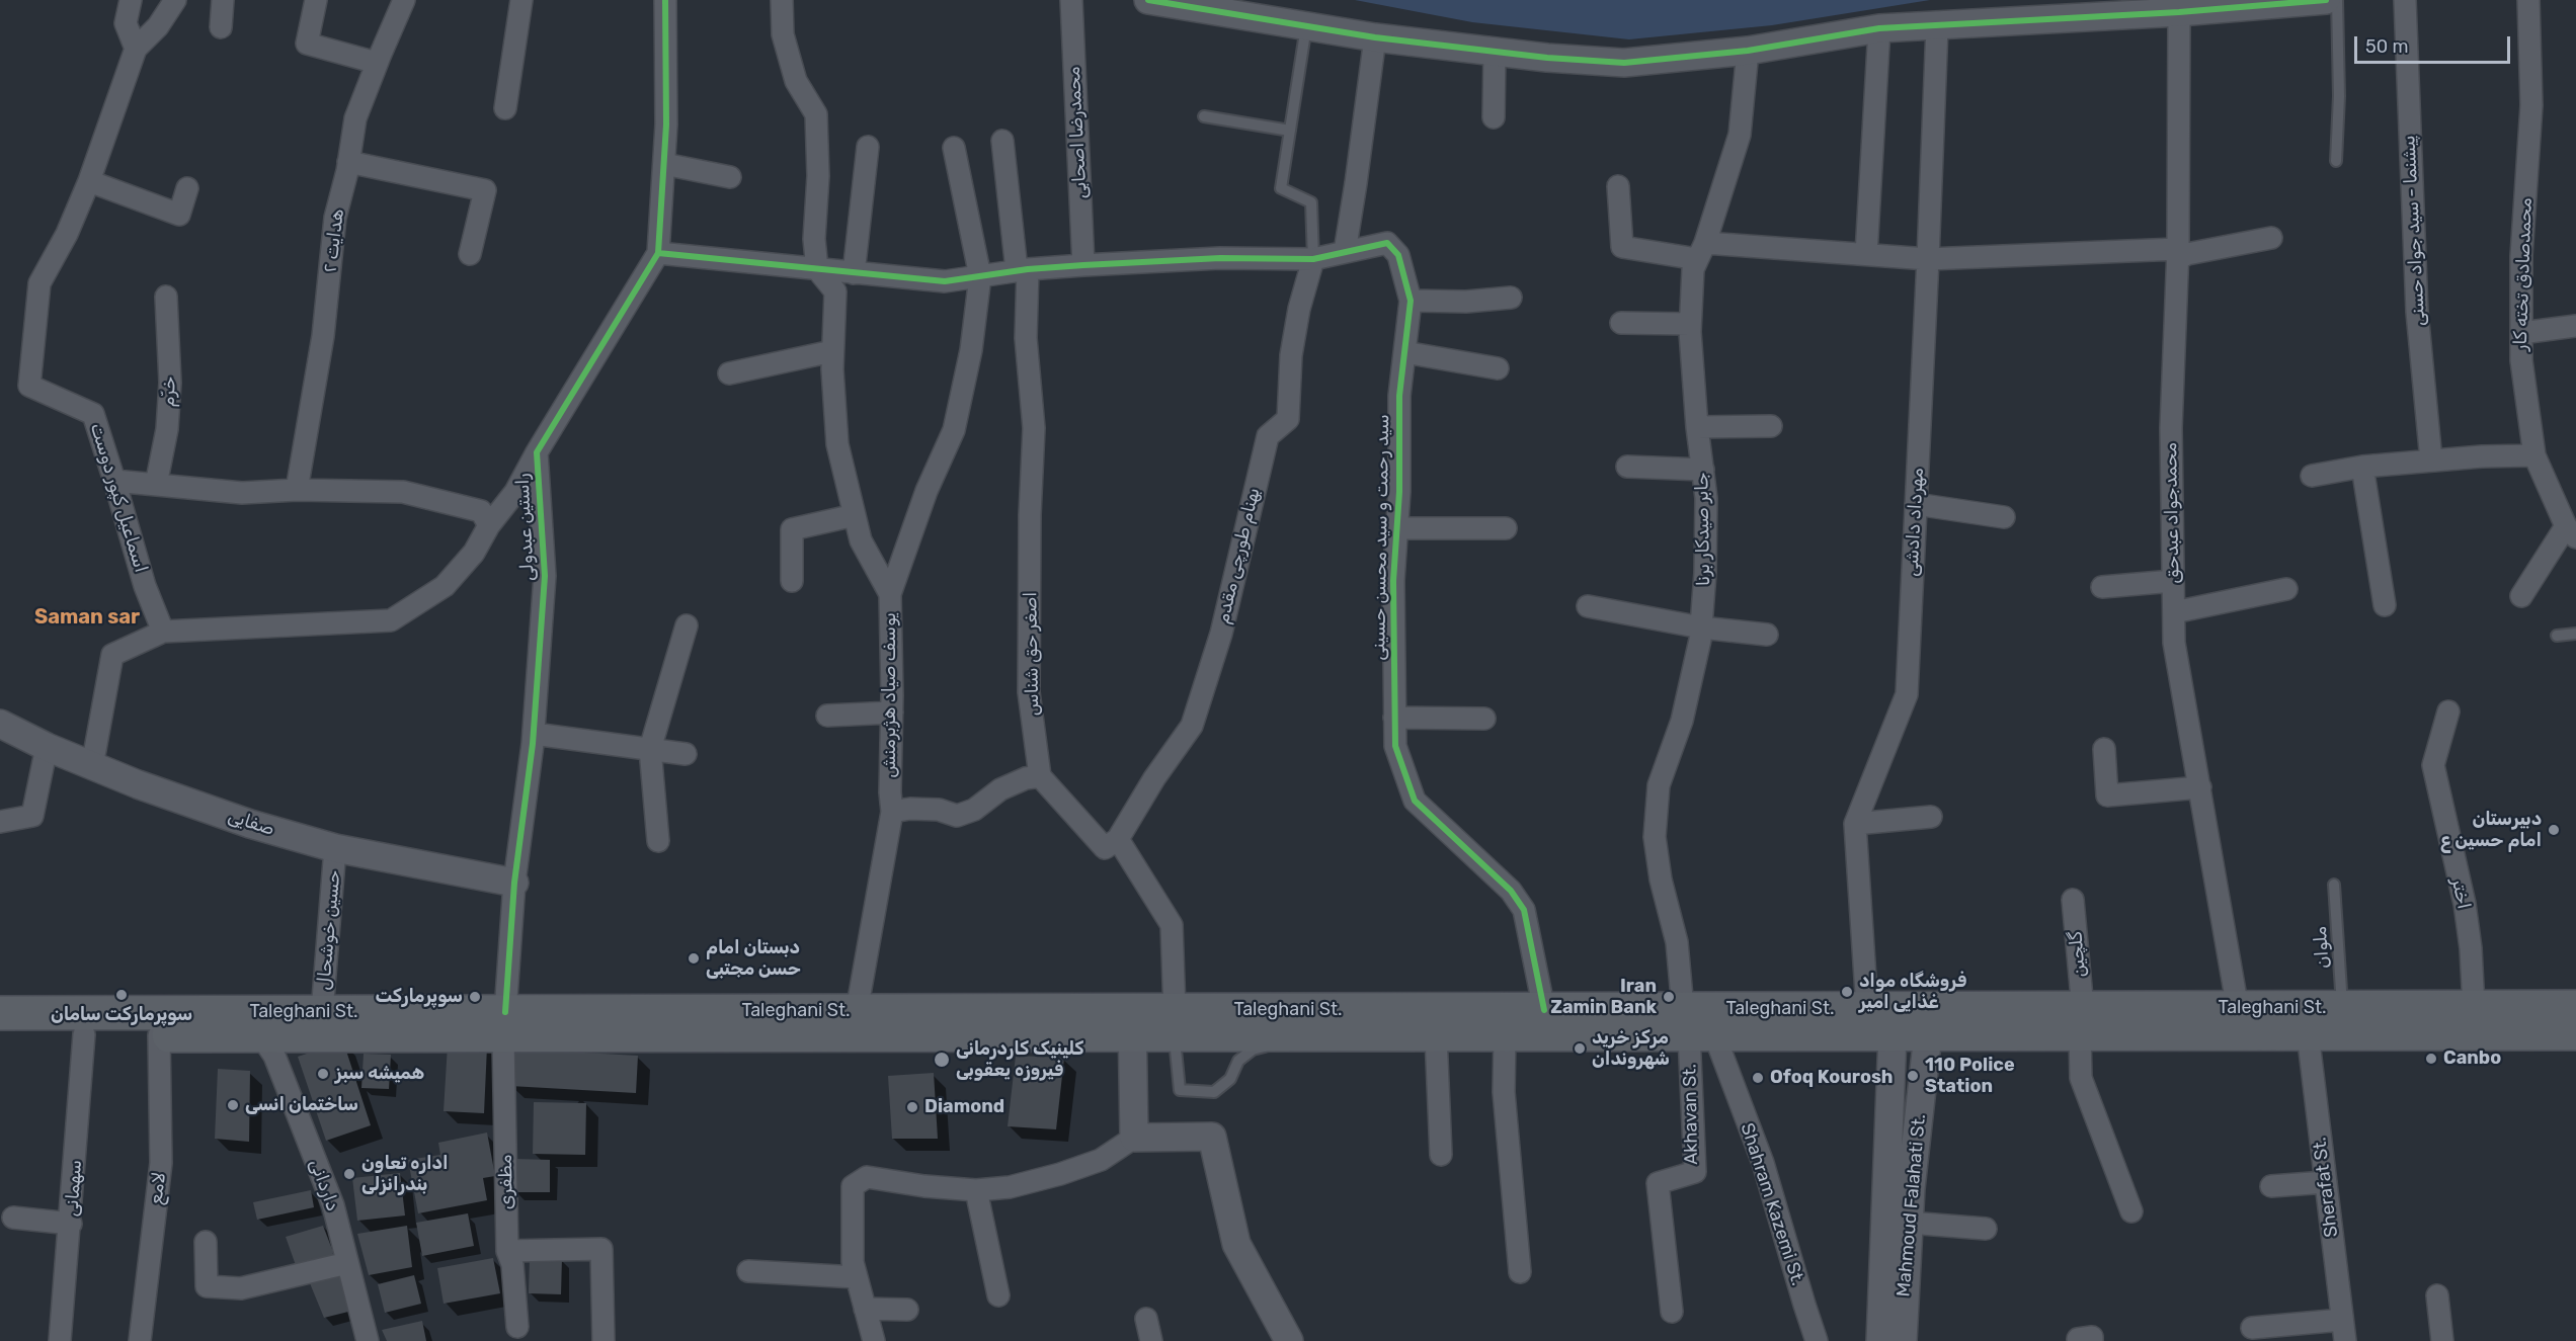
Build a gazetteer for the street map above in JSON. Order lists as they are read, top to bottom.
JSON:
{
  "streets": {
    "main road": ["Taleghani St."],
    "street": [
      "محمدرضا اصحابی",
      "پیشنما - سید جواد حسنی",
      "هدایت ۲",
      "محمدصادق تخته کار",
      "خرّم",
      "اسماعیل کپور دوست",
      "محمدجواد عبدحق",
      "مهرداد دادشی",
      "راستین عبدولی",
      "جابر صیدکار برنا",
      "سید رحمت و سید محسن حسینی",
      "بهنام طورچی مقدم",
      "اصغر حق شناس",
      "یوسف صیاد هژبرمنش",
      "صفایی",
      "اختر",
      "حسین خوشحال",
      "گلچین",
      "Akhavan St.",
      "مظفری",
      "داردانی",
      "Sherafat St.",
      "سهمانی",
      "لامع",
      "Shahram Kazemi St.",
      "Mahmoud Falahati St."
    ],
    "lane": ["ملوان"]
  },
  "crossings": [
    ["محمدرضا اصحابی", "سید رحمت و سید محسن حسینی"],
    ["هدایت ۲", "راستین عبدولی"],
    ["خرّم", "راستین عبدولی"],
    ["اسماعیل کپور دوست", "راستین عبدولی"],
    ["محمدجواد عبدحق", "Taleghani St."],
    ["مهرداد دادشی", "Taleghani St."],
    ["مهرداد دادشی", "Mahmoud Falahati St."],
    ["راستین عبدولی", "سید رحمت و سید محسن حسینی"],
    ["راستین عبدولی", "صفایی"],
    ["راستین عبدولی", "Taleghani St."],
    ["راستین عبدولی", "مظفری"],
    ["جابر صیدکار برنا", "Taleghani St."],
    ["جابر صیدکار برنا", "Akhavan St."],
    ["جابر صیدکار برنا", "Shahram Kazemi St."],
    ["سید رحمت و سید محسن حسینی", "بهنام طورچی مقدم"],
    ["سید رحمت و سید محسن حسینی", "اصغر حق شناس"],
    ["سید رحمت و سید محسن حسینی", "یوسف صیاد هژبرمنش"],
    ["سید رحمت و سید محسن حسینی", "Taleghani St."],
    ["یوسف صیاد هژبرمنش", "Taleghani St."],
    ["صفایی", "حسین خوشحال"],
    ["اختر", "Taleghani St."],
    ["حسین خوشحال", "Taleghani St."],
    ["ملوان", "Taleghani St."],
    ["گلچین", "Taleghani St."],
    ["Taleghani St.", "Akhavan St."],
    ["Taleghani St.", "مظفری"],
    ["Taleghani St.", "داردانی"],
    ["Taleghani St.", "Sherafat St."],
    ["Taleghani St.", "سهمانی"],
    ["Taleghani St.", "لامع"],
    ["Taleghani St.", "Shahram Kazemi St."],
    ["Taleghani St.", "Mahmoud Falahati St."],
    ["Akhavan St.", "Shahram Kazemi St."]
  ],
  "districts": ["Saman sar"],
  "places": [
    "دبیرستان امام حسین ع",
    "دبستان امام حسن مجتبی",
    "فروشگاه مواد غذایی امیر",
    "سوپرمارکت سامان",
    "سوپرمارکت",
    "Iran Zamin Bank",
    "مرکز خرید شهروندان",
    "Canbo",
    "کلینیک کاردرمانی فیروزه یعقوبی",
    "همیشه سبز",
    "110 Police Station",
    "Ofoq Kourosh",
    "ساختمان انسی",
    "Diamond",
    "اداره تعاون بندرانزلی"
  ],
  "scale_bar": "50 m"
}
